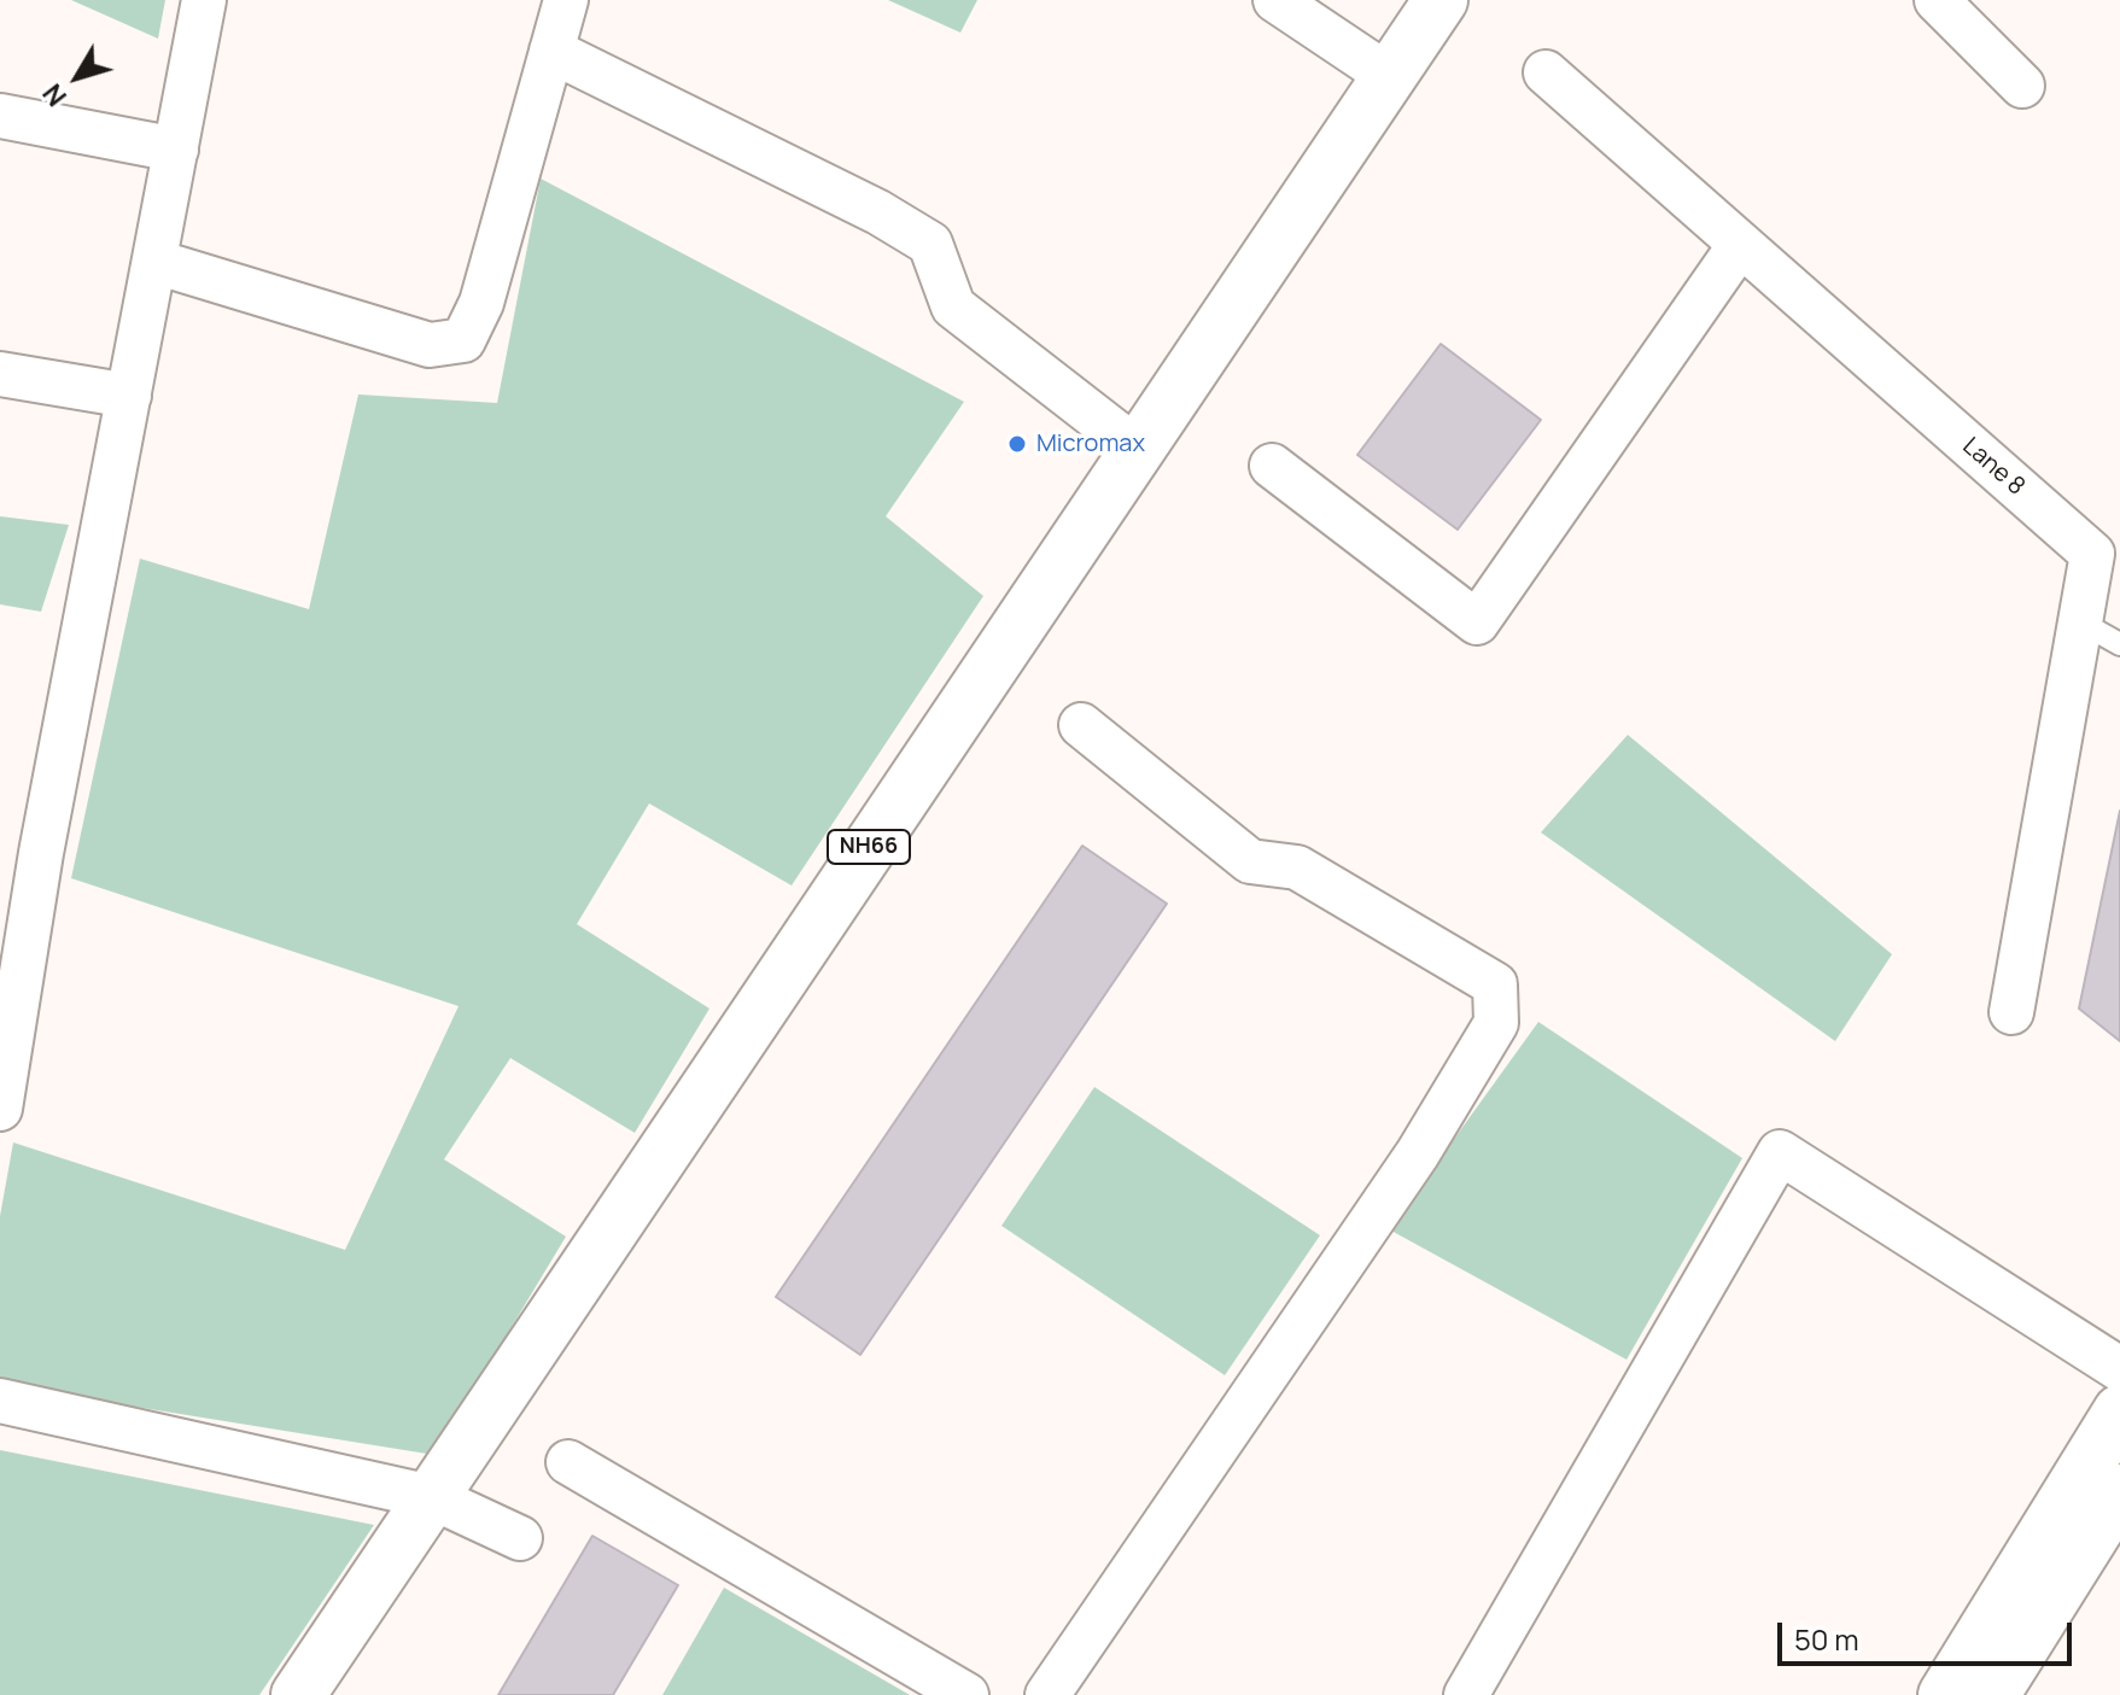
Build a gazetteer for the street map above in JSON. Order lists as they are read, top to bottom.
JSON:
{
  "streets": {
    "main road": ["NH66"],
    "street": ["Lane 8"]
  },
  "places": ["Micromax"],
  "scale_bar": "50 m",
  "north": "bottom left"
}
